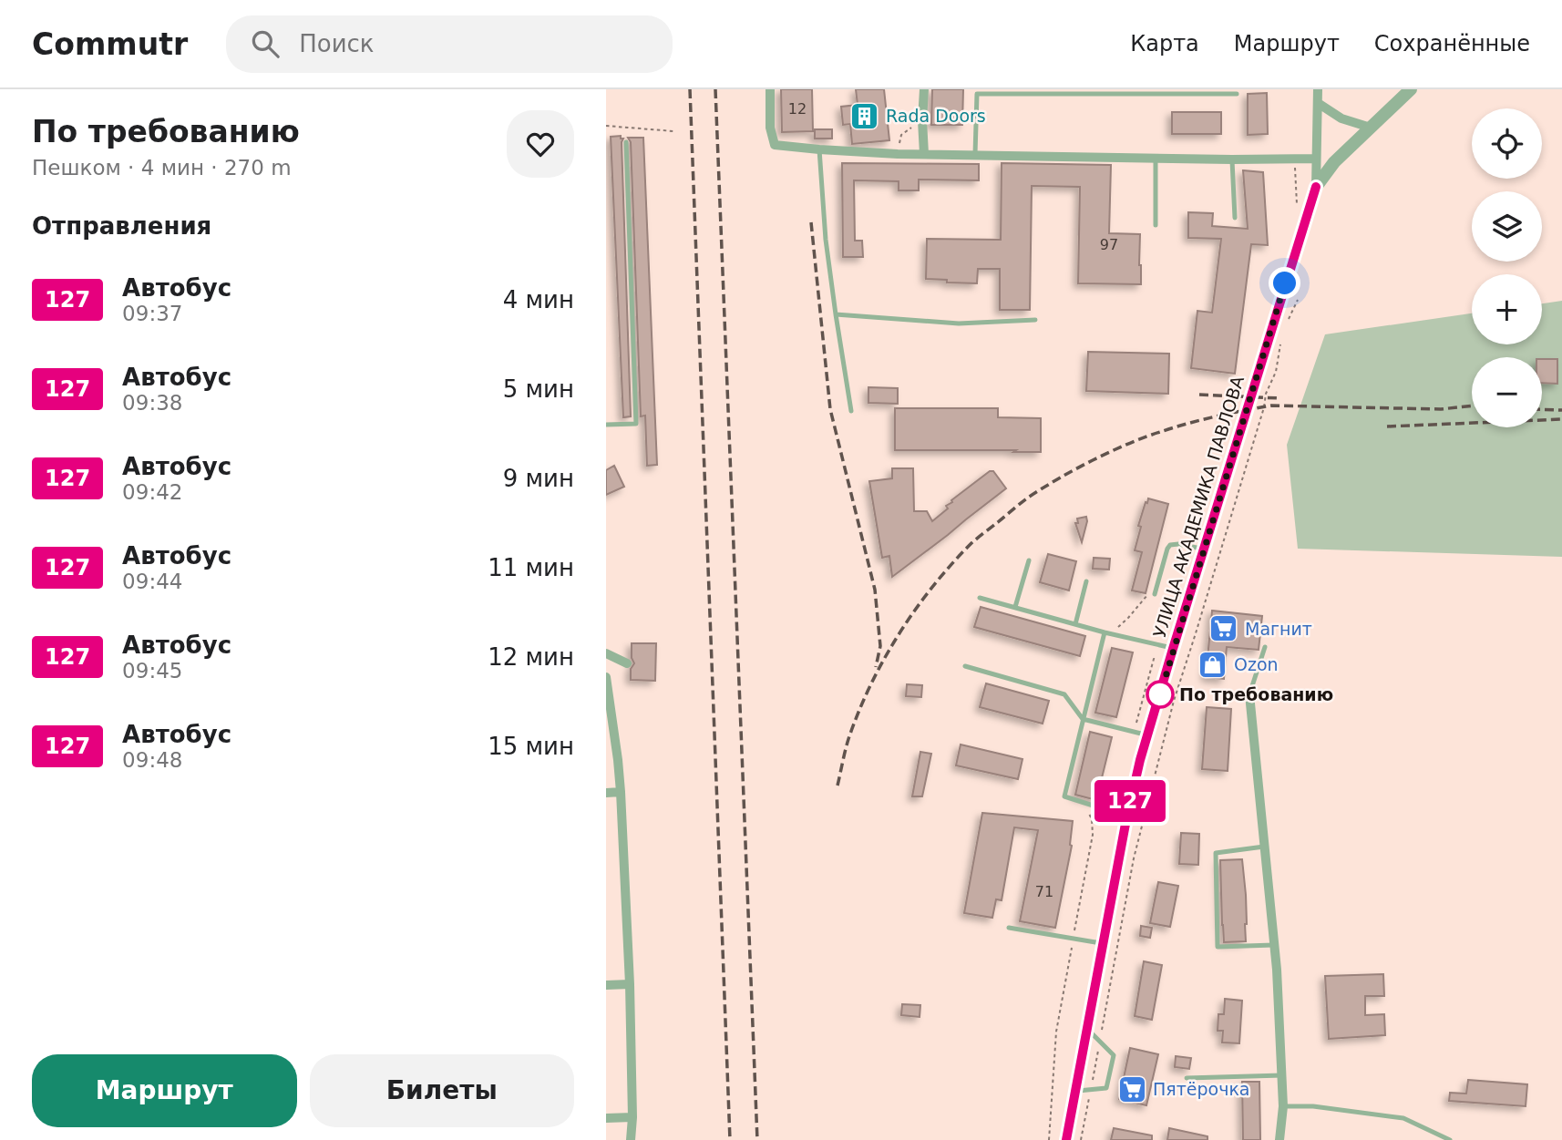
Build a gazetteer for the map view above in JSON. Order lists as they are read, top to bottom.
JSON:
{
  "streets": {
    "street": ["УЛИЦА АКАДЕМИКА ПАВЛОВА"]
  },
  "places": {
    "building": ["Rada Doors"],
    "supermarket": ["Магнит", "Пятёрочка"],
    "shop": ["Ozon"],
    "other": ["По требованию"]
  },
  "lines": ["bus line 127"],
  "house_numbers": ["12", "97", "71"],
  "page": {
    "header": "Commutr",
    "search": "Поиск",
    "nav": ["Карта", "Маршрут", "Сохранённые"],
    "heading": [
      ["По требованию", "Пешком · 4 мин · 270 m"],
      "Отправления"
    ],
    "on_map": "127",
    "map_buttons": ["+", "−"],
    "list": [
      {
        "mark": "127",
        "name": "Автобус",
        "note": "09:37",
        "value": "4 мин"
      },
      {
        "mark": "127",
        "name": "Автобус",
        "note": "09:38",
        "value": "5 мин"
      },
      {
        "mark": "127",
        "name": "Автобус",
        "note": "09:42",
        "value": "9 мин"
      },
      {
        "mark": "127",
        "name": "Автобус",
        "note": "09:44",
        "value": "11 мин"
      },
      {
        "mark": "127",
        "name": "Автобус",
        "note": "09:45",
        "value": "12 мин"
      },
      {
        "mark": "127",
        "name": "Автобус",
        "note": "09:48",
        "value": "15 мин"
      }
    ],
    "buttons": ["Маршрут", "Билеты"]
  }
}
